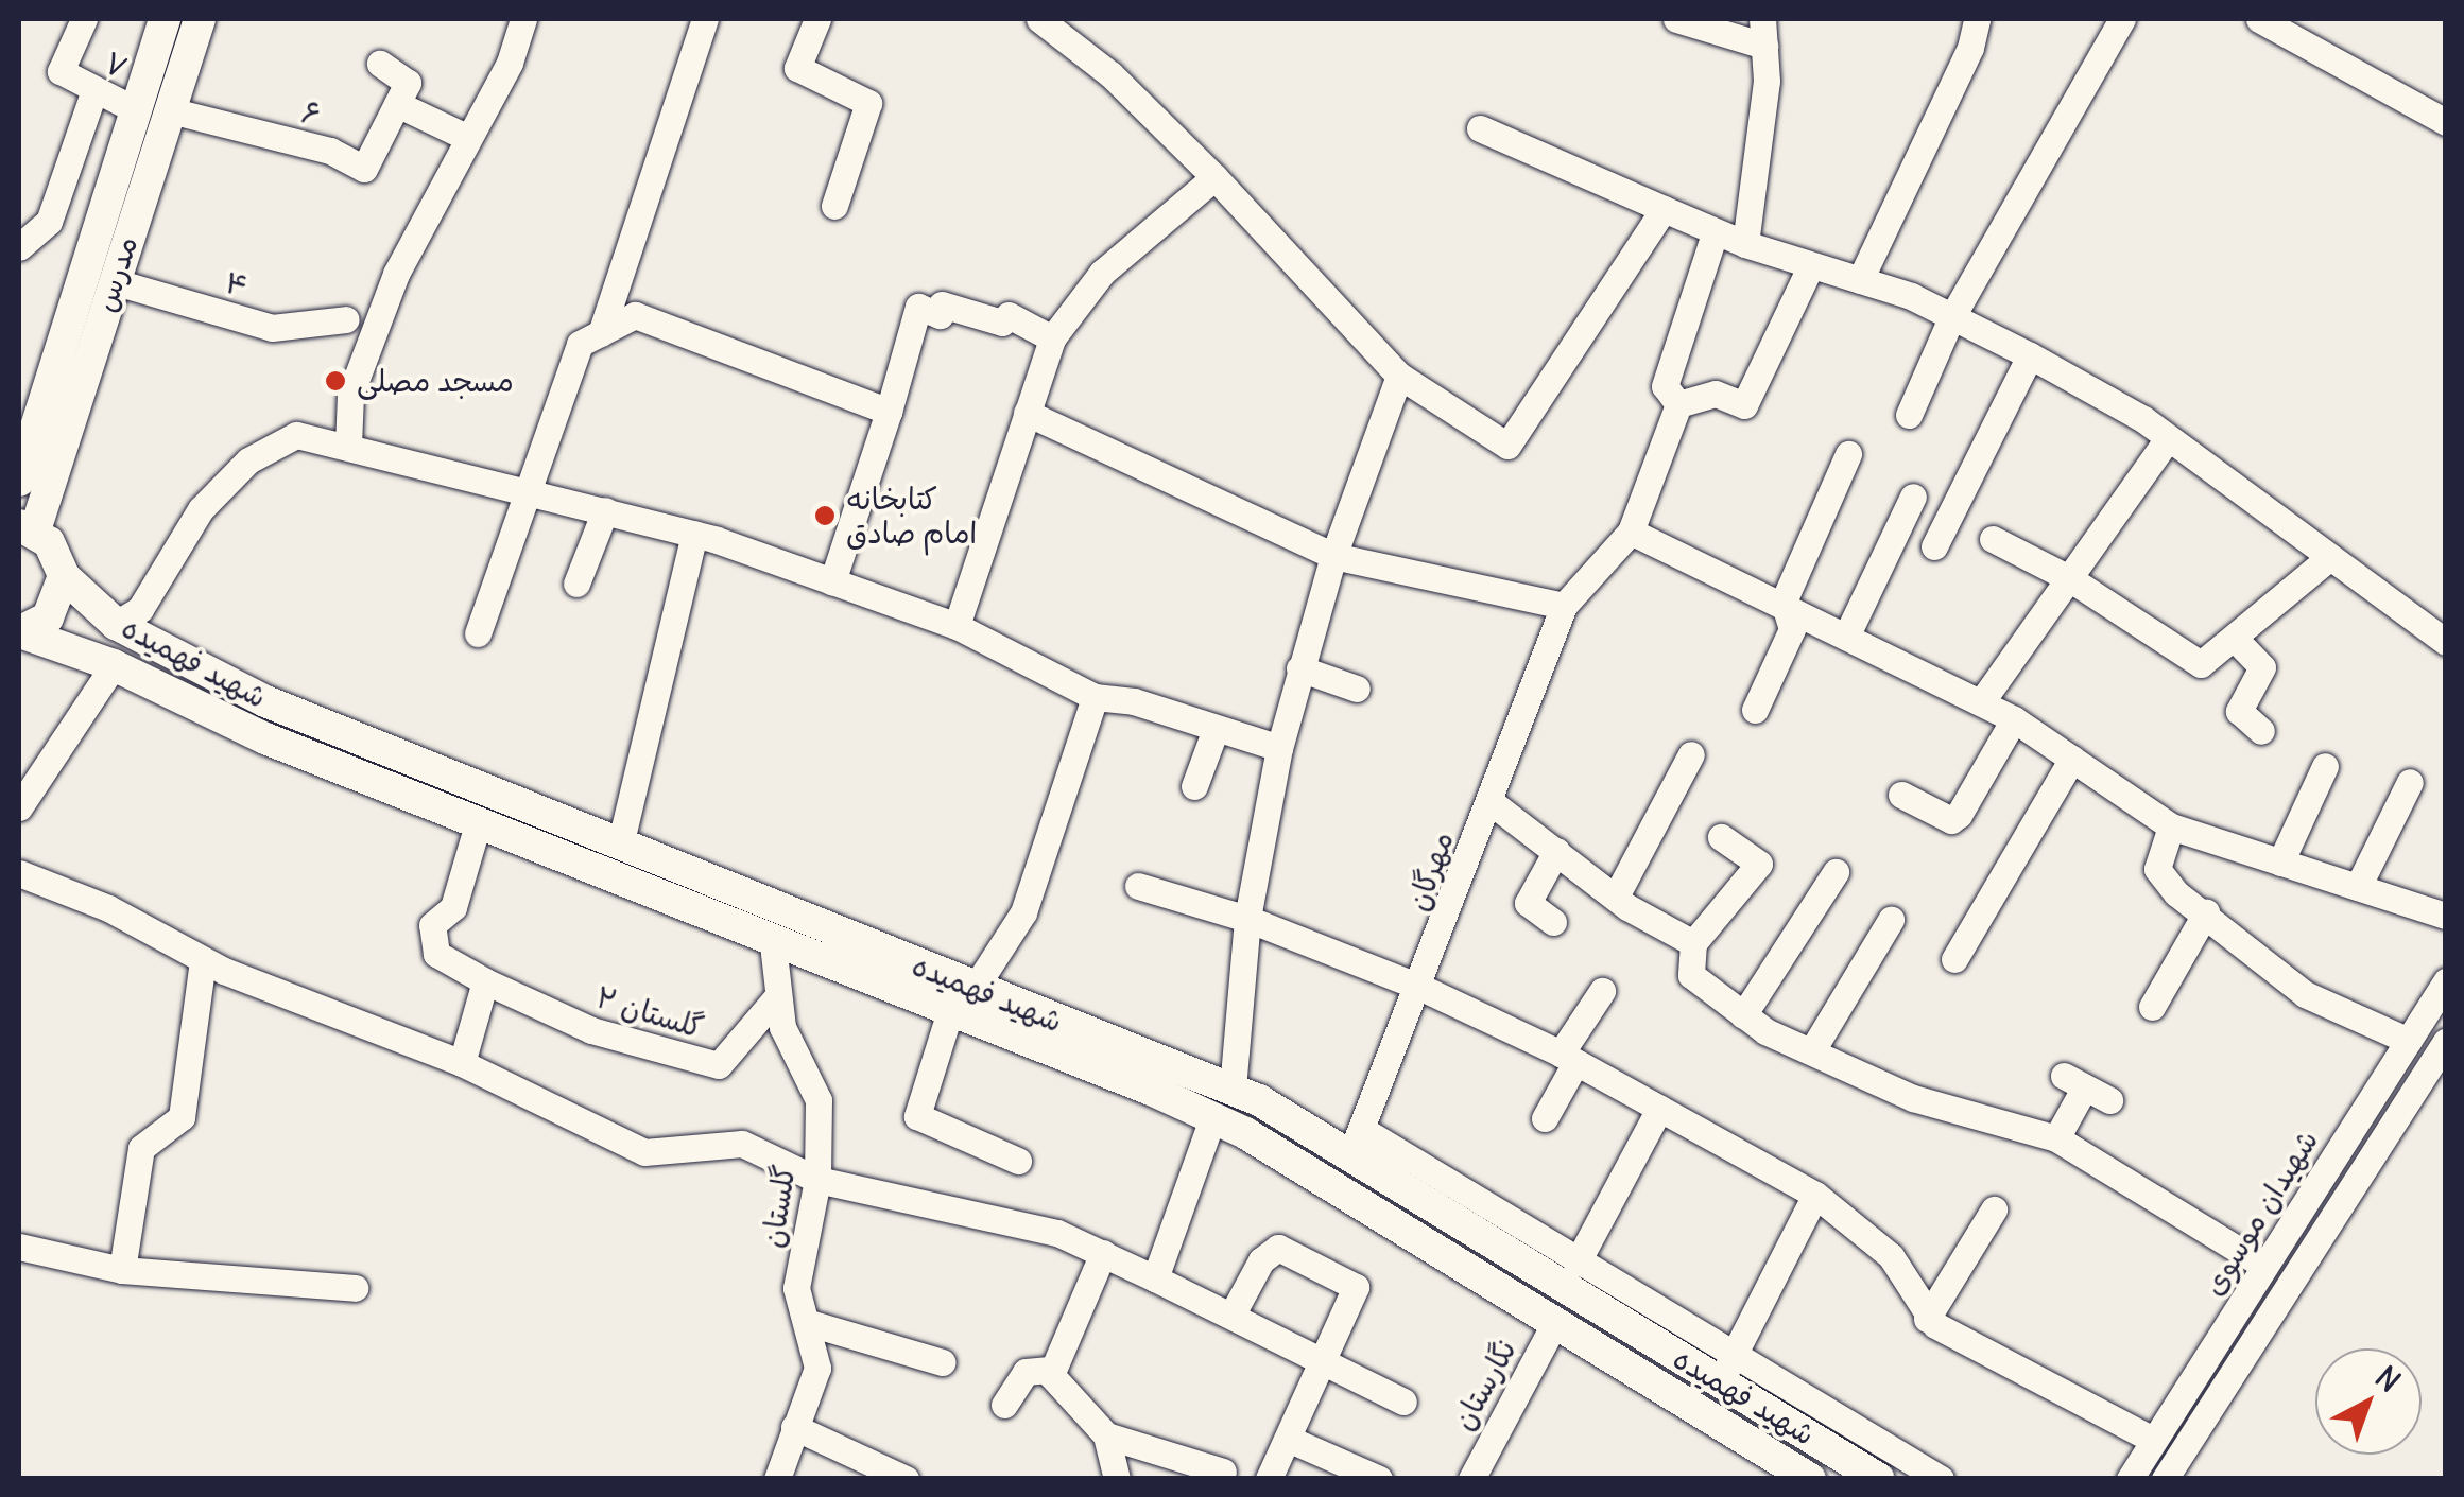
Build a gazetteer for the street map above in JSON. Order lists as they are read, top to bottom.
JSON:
{
  "streets": {
    "main road": ["مدرس", "شهید فهمیده"],
    "street": [
      "۷",
      "۶",
      "۴",
      "مهرگان",
      "گلستان ۲",
      "گلستان",
      "شهیدان موسوی",
      "نگارستان"
    ]
  },
  "crossings": [
    ["۷", "مدرس"],
    ["۶", "مدرس"],
    ["مدرس", "۴"],
    ["مدرس", "شهید فهمیده"],
    ["شهید فهمیده", "مهرگان"],
    ["شهید فهمیده", "گلستان"],
    ["شهید فهمیده", "نگارستان"],
    ["گلستان ۲", "گلستان"]
  ],
  "places": ["مسجد مصلی", "کتابخانه امام صادق"],
  "north": "top right"
}
